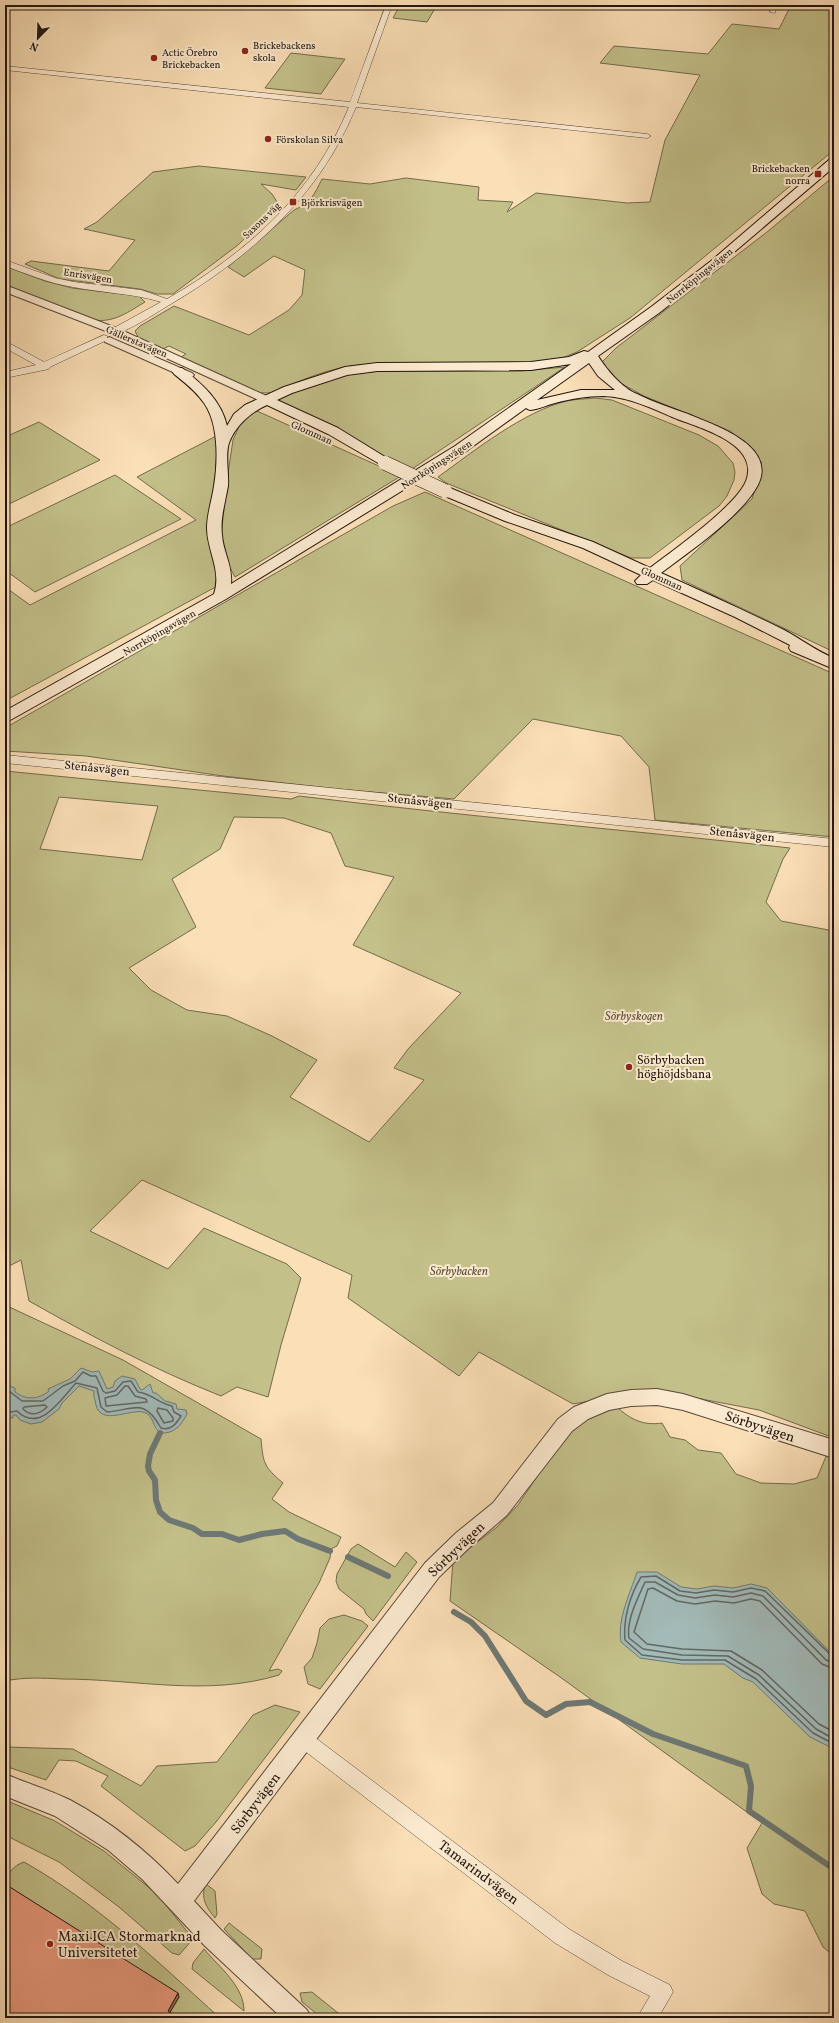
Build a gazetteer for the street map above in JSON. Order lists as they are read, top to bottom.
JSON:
{
  "streets": {
    "main road": ["Norrköpingsvägen", "Glomman"],
    "street": [
      "Saxons väg",
      "Enrisvägen",
      "Gällerstavägen",
      "Stenåsvägen",
      "Sörbyvägen",
      "Tamarindvägen"
    ]
  },
  "crossings": [
    ["Saxons väg", "Enrisvägen"],
    ["Saxons väg", "Gällerstavägen"],
    ["Gällerstavägen", "Glomman"],
    ["Sörbyvägen", "Tamarindvägen"]
  ],
  "parks": ["Sörbyskogen", "Sörbybacken"],
  "places": {
    "other": [
      "Brickebackens skola",
      "Actic Örebro Brickebacken",
      "Förskolan Silva",
      "Sörbybacken höghöjdsbana",
      "Maxi ICA Stormarknad Universitetet"
    ],
    "transit": ["Brickebacken norra", "Björkrisvägen"]
  },
  "north": "bottom left"
}
